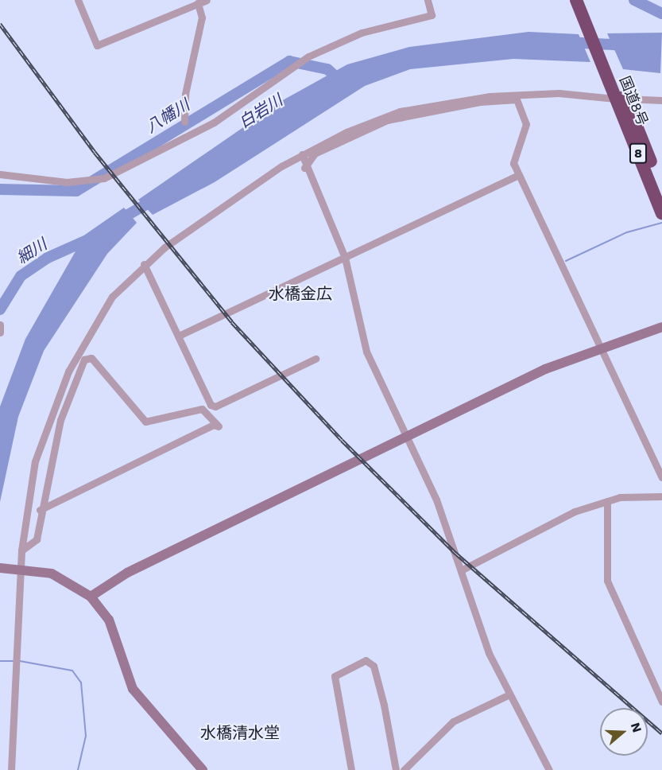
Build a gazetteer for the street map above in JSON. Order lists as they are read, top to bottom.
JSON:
{
  "streets": {
    "highway": ["国道8号", "8"]
  },
  "districts": ["水橋金広", "水橋清水堂"],
  "water": ["白岩川", "八幡川", "細川"],
  "north": "right"
}
